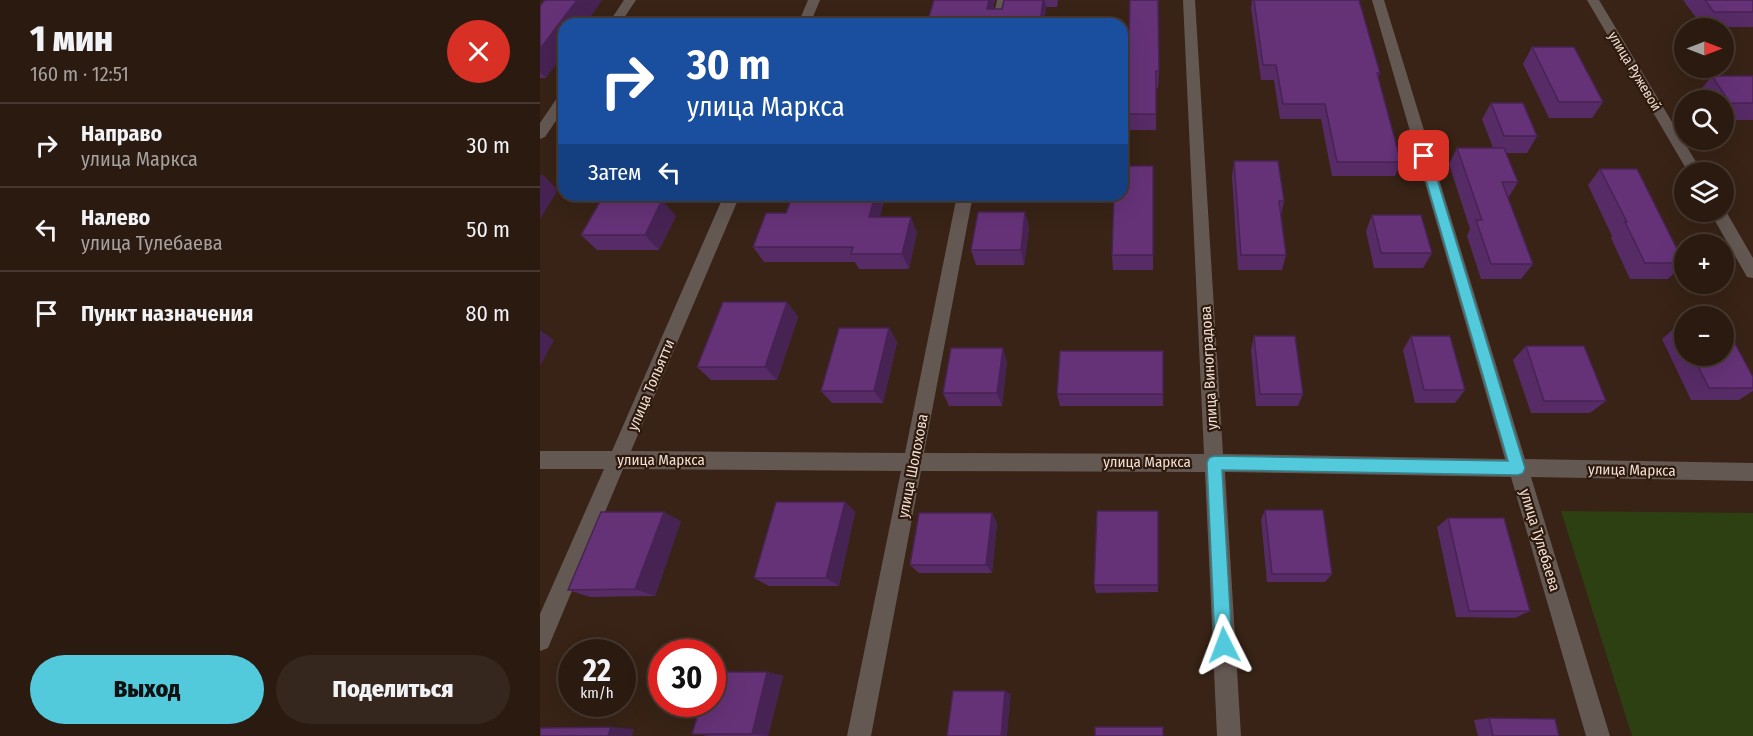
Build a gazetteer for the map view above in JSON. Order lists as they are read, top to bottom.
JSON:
{
  "streets": {
    "street": [
      "улица Ружевой",
      "улица Виноградова",
      "улица Тольятти",
      "улица Маркса",
      "улица Шолохова",
      "улица Тулебаева"
    ]
  },
  "crossings": [
    ["улица Виноградова", "улица Маркса"],
    ["улица Тольятти", "улица Маркса"],
    ["улица Маркса", "улица Шолохова"],
    ["улица Маркса", "улица Тулебаева"]
  ],
  "north": "right",
  "page": {
    "heading": ["1 мин", "160 m · 12:51"],
    "map_buttons": ["+", "−"],
    "turn": ["30 m", "улица Маркса"],
    "list": [
      {
        "name": "Направо",
        "note": "улица Маркса",
        "value": "30 m"
      },
      {
        "name": "Налево",
        "note": "улица Тулебаева",
        "value": "50 m"
      },
      {
        "name": "Пункт назначения",
        "value": "80 m"
      }
    ],
    "then": "Затем",
    "speed": "22 km/h",
    "limit": "30",
    "buttons": ["Выход", "Поделиться"]
  }
}
